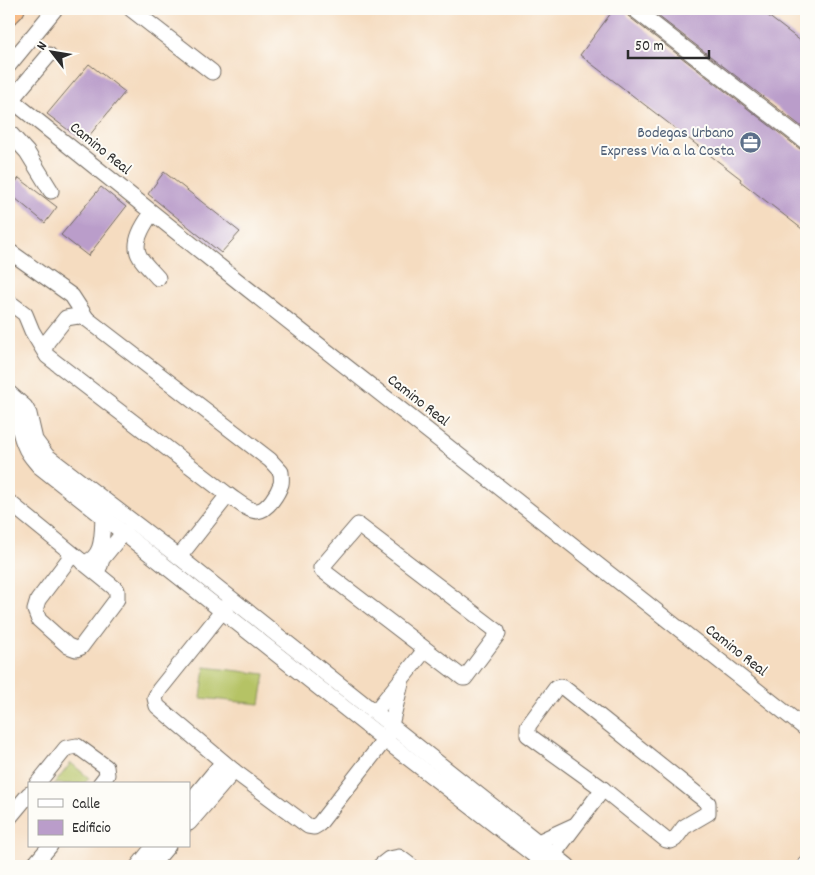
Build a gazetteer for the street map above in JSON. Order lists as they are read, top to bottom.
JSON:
{
  "streets": {
    "street": ["Camino Real"]
  },
  "places": {
    "office": ["Bodegas Urbano Express Via a la Costa"]
  },
  "legend": ["Calle", "Edificio"],
  "scale_bar": "50 m",
  "north": "top left"
}
